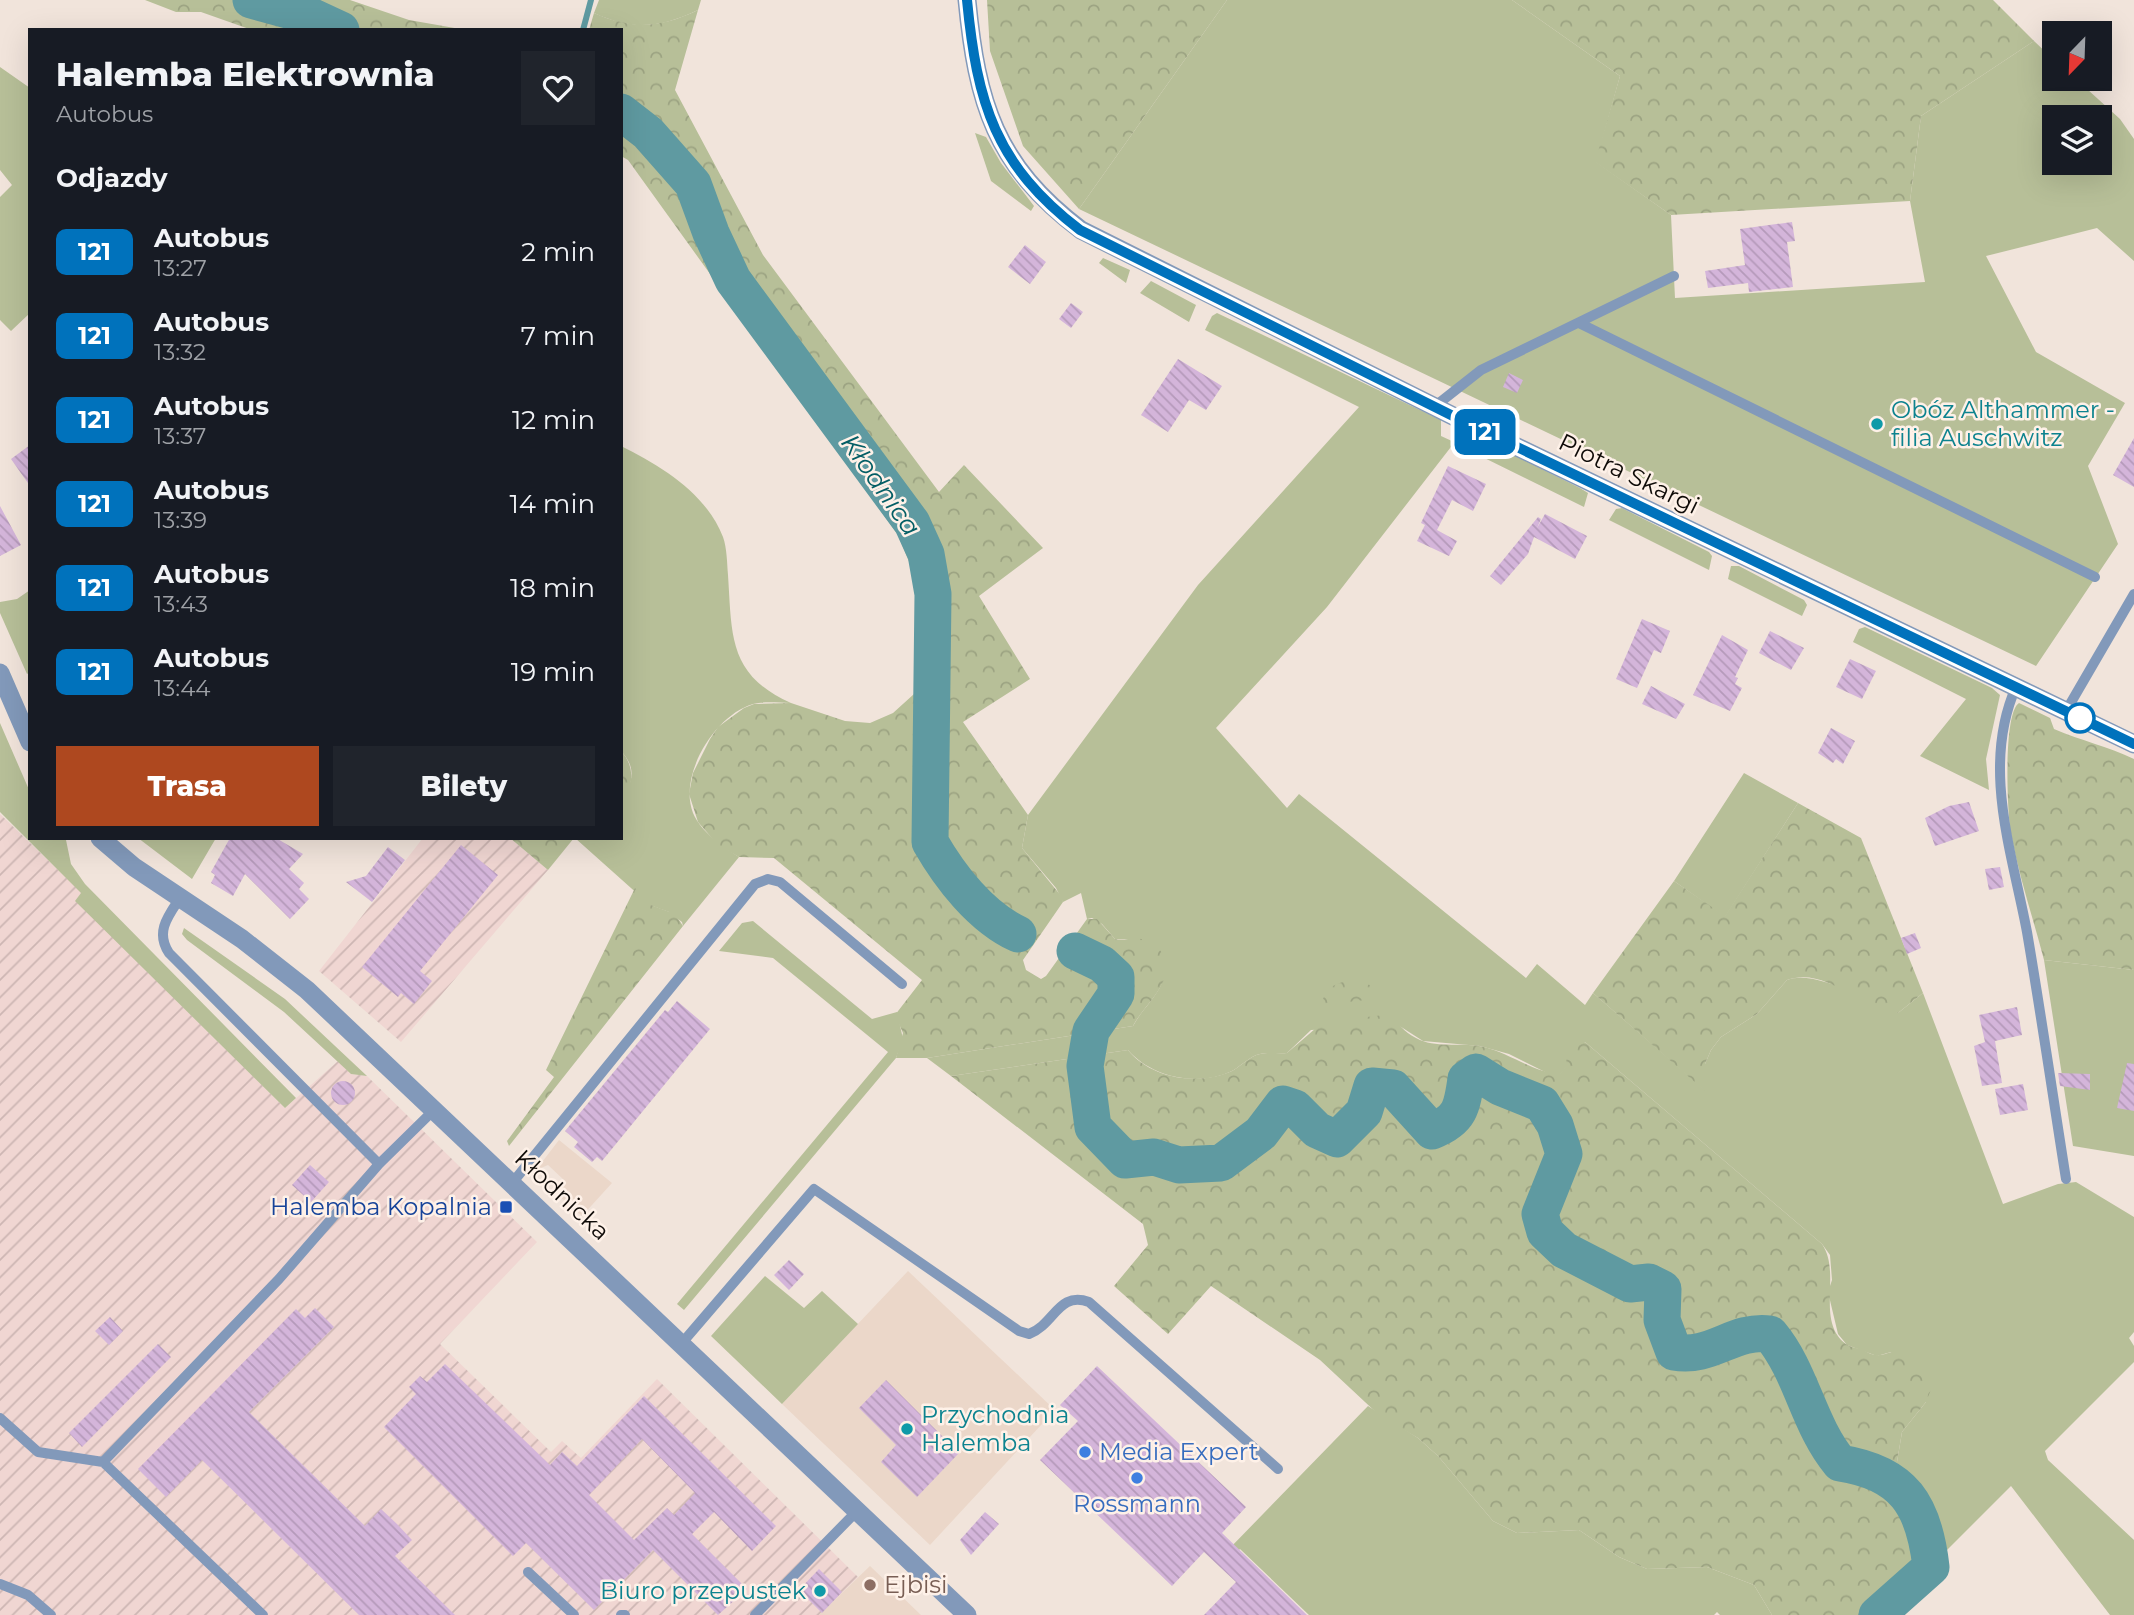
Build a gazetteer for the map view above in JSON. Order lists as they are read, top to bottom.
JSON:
{
  "streets": {
    "street": ["Piotra Skargi", "Kłodnicka"]
  },
  "water": ["Kłodnica"],
  "places": {
    "other": [
      "Obóz Althammer - filia Auschwitz",
      "Przychodnia Halemba",
      "Media Expert",
      "Rossmann",
      "Ejbisi",
      "Biuro przepustek"
    ],
    "transit": ["Halemba Kopalnia"]
  },
  "lines": ["bus line 121"],
  "north": "bottom left",
  "page": {
    "on_map": "121",
    "heading": [
      ["Halemba Elektrownia", "Autobus"],
      "Odjazdy"
    ],
    "list": [
      {
        "mark": "121",
        "name": "Autobus",
        "note": "13:27",
        "value": "2 min"
      },
      {
        "mark": "121",
        "name": "Autobus",
        "note": "13:32",
        "value": "7 min"
      },
      {
        "mark": "121",
        "name": "Autobus",
        "note": "13:37",
        "value": "12 min"
      },
      {
        "mark": "121",
        "name": "Autobus",
        "note": "13:39",
        "value": "14 min"
      },
      {
        "mark": "121",
        "name": "Autobus",
        "note": "13:43",
        "value": "18 min"
      },
      {
        "mark": "121",
        "name": "Autobus",
        "note": "13:44",
        "value": "19 min"
      }
    ],
    "buttons": ["Trasa", "Bilety"]
  }
}
